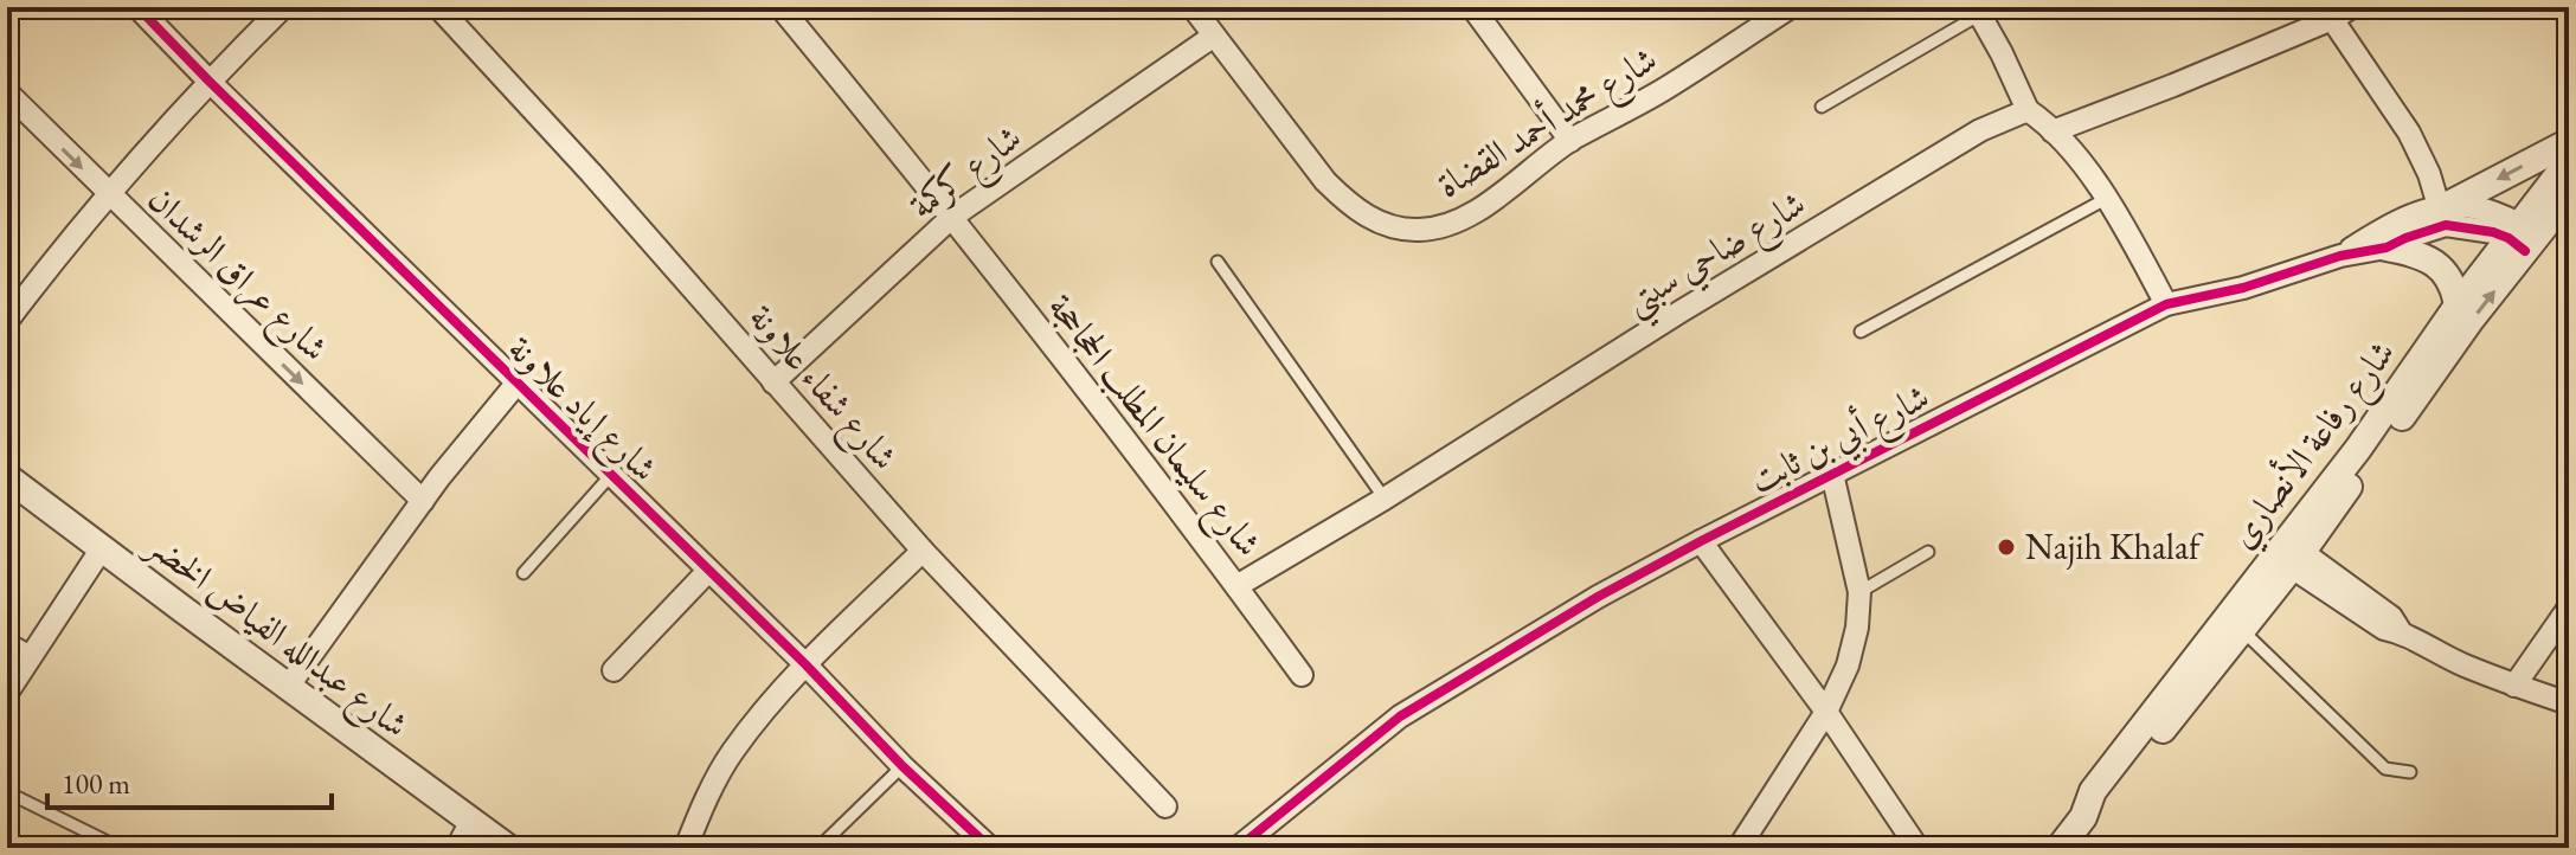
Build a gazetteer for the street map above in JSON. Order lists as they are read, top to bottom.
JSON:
{
  "streets": {
    "street": [
      "شارع محمد أحمد القضاة",
      "شارع كركمة",
      "شارع ضاحي سبتي",
      "شارع عراق الرشدان",
      "شارع شفاء علاونة",
      "شارع إياد علاونة",
      "شارع سليمان المطلب الحجاحجة",
      "شارع أبي بن ثابت",
      "شارع رفاعة الأنصاري",
      "شارع عبدالله الفياض الخضر"
    ]
  },
  "crossings": [
    ["شارع محمد أحمد القضاة", "شارع كركمة"],
    ["شارع كركمة", "شارع شفاء علاونة"],
    ["شارع كركمة", "شارع سليمان المطلب الحجاحجة"],
    ["شارع ضاحي سبتي", "شارع سليمان المطلب الحجاحجة"],
    ["شارع أبي بن ثابت", "شارع رفاعة الأنصاري"]
  ],
  "one_way": ["شارع عراق الرشدان"],
  "places": ["Najih Khalaf"],
  "scale_bar": "100 m"
}
